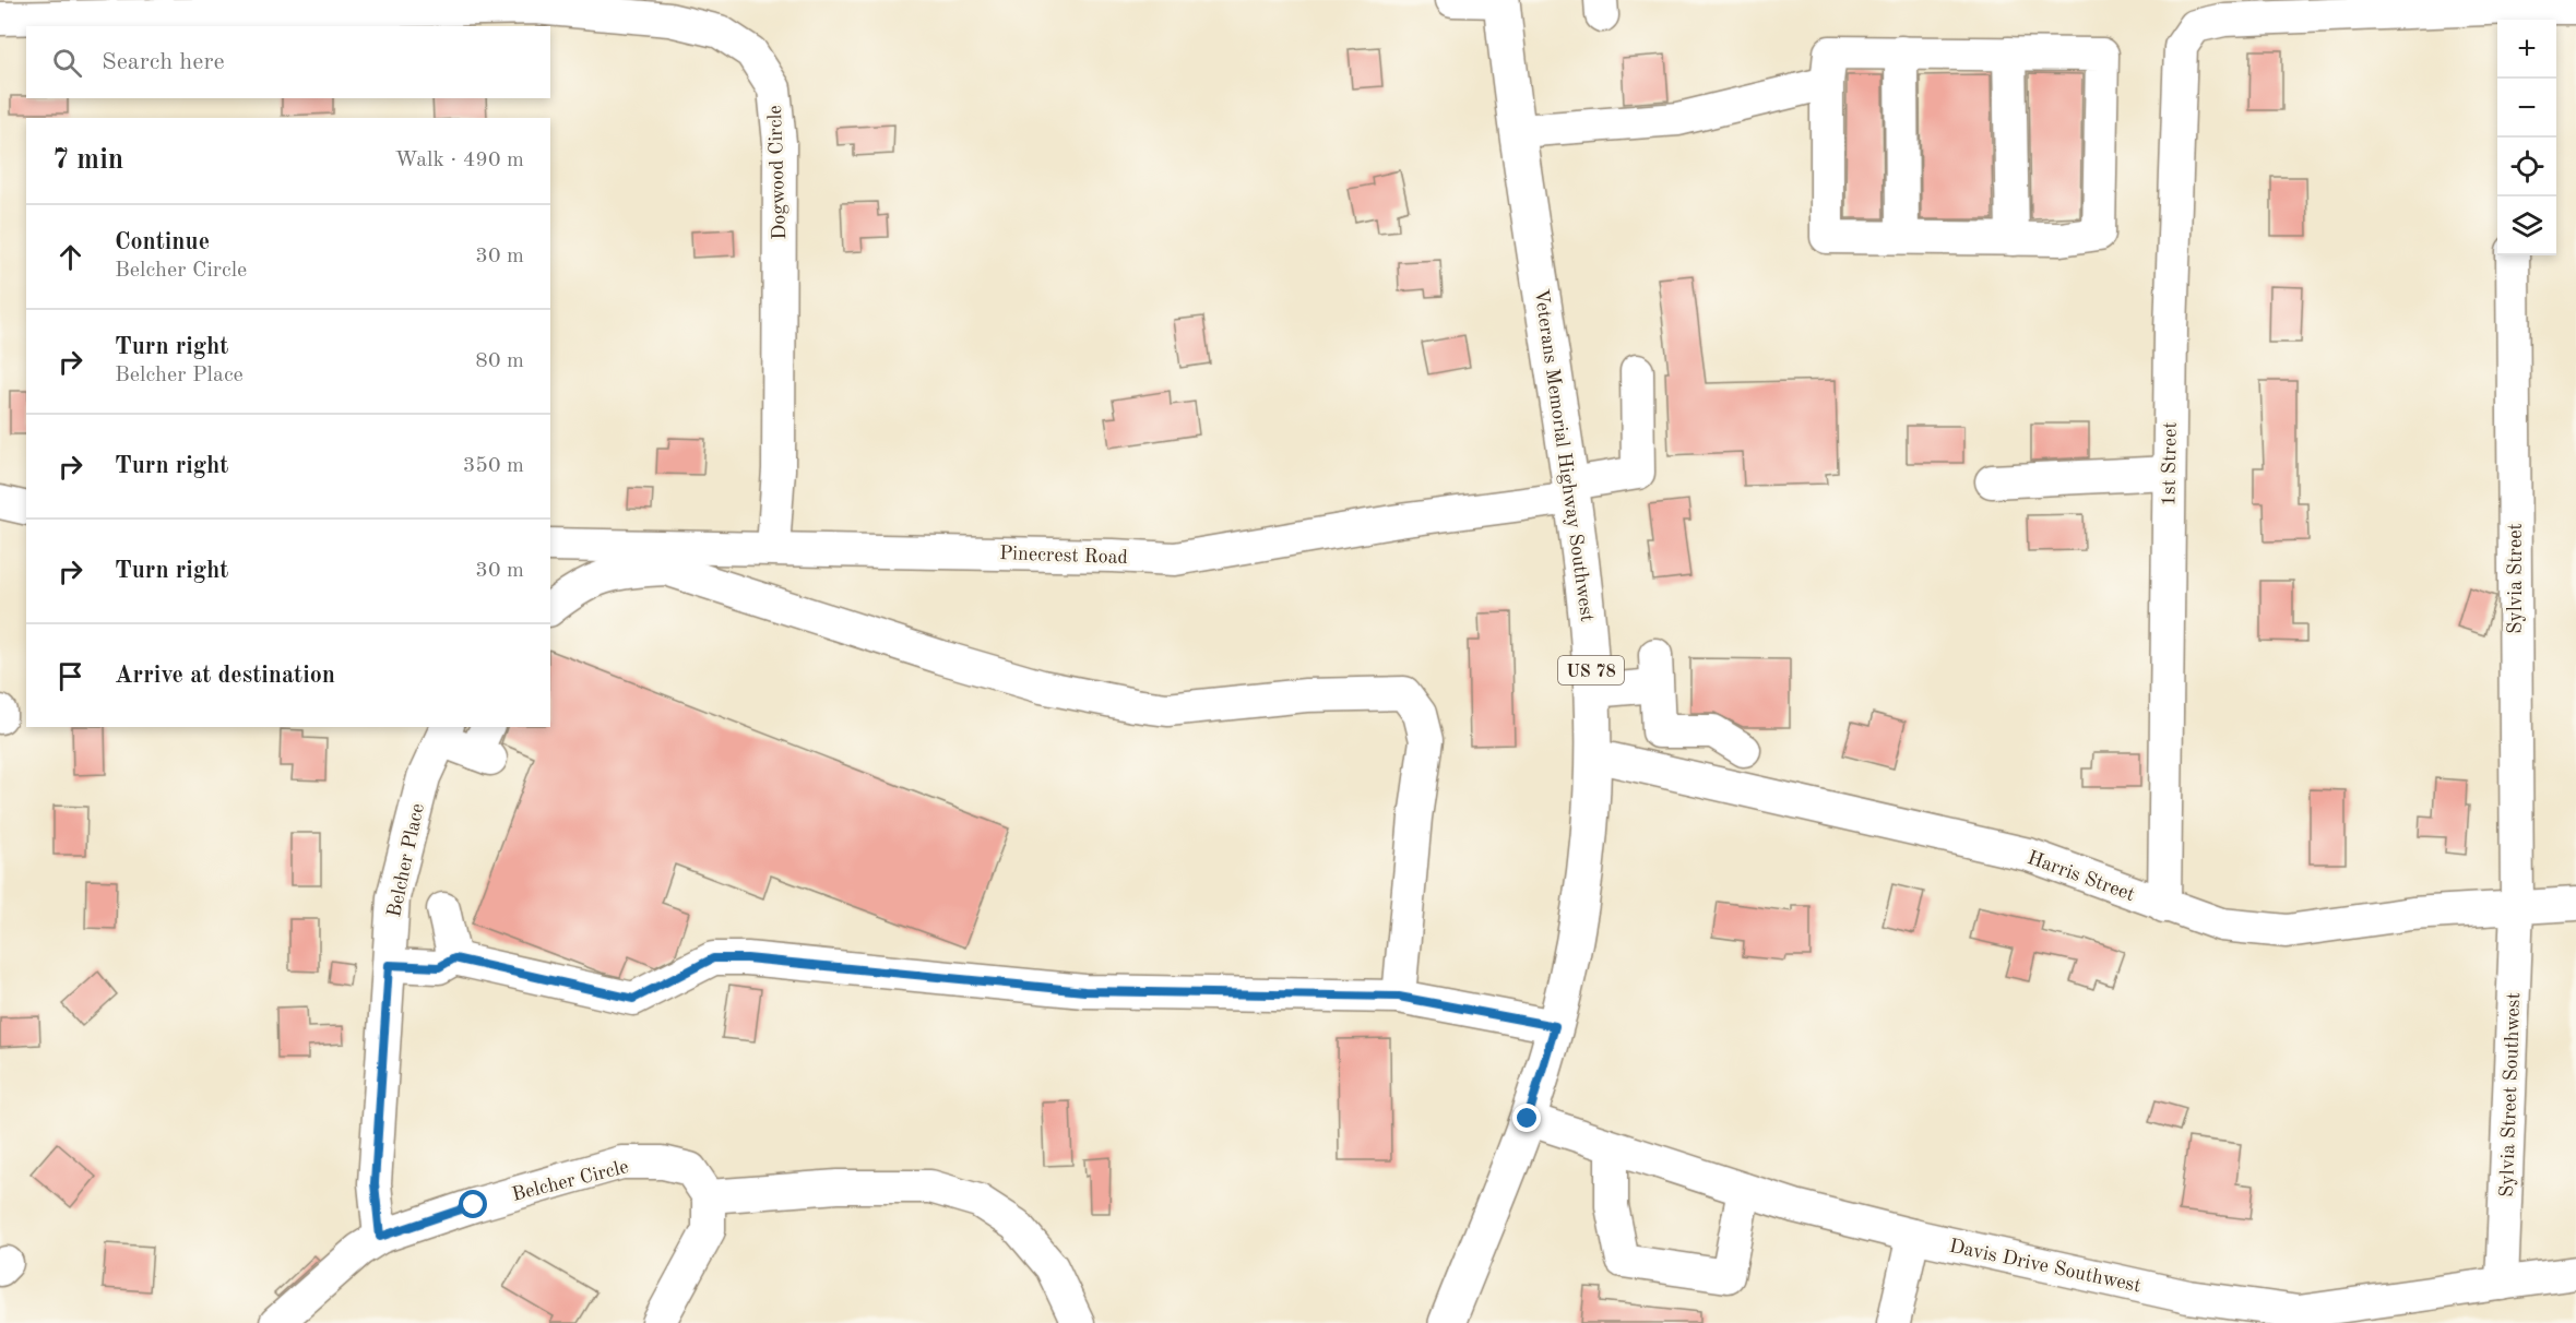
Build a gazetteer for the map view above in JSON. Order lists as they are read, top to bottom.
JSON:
{
  "streets": {
    "main road": ["Veterans Memorial Highway Southwest", "US 78"],
    "street": [
      "Dogwood Circle",
      "1st Street",
      "Pinecrest Road",
      "Sylvia Street",
      "Belcher Place",
      "Harris Street",
      "Sylvia Street Southwest",
      "Belcher Circle",
      "Davis Drive Southwest"
    ]
  },
  "crossings": [
    ["Dogwood Circle", "Pinecrest Road"],
    ["Veterans Memorial Highway Southwest", "Pinecrest Road"],
    ["Veterans Memorial Highway Southwest", "Harris Street"],
    ["Veterans Memorial Highway Southwest", "Davis Drive Southwest"],
    ["1st Street", "Harris Street"],
    ["Sylvia Street", "Harris Street"],
    ["Sylvia Street", "Sylvia Street Southwest"],
    ["Belcher Place", "Belcher Circle"],
    ["Harris Street", "Sylvia Street Southwest"],
    ["Sylvia Street Southwest", "Davis Drive Southwest"]
  ],
  "page": {
    "map_buttons": ["+", "−"],
    "search": "Search here",
    "heading": ["7 min", "Walk · 490 m"],
    "list": [
      ["Continue", "Belcher Circle", "30 m"],
      ["Turn right", "Belcher Place", "80 m"],
      ["Turn right", "350 m"],
      ["Turn right", "30 m"],
      "Arrive at destination"
    ]
  }
}
